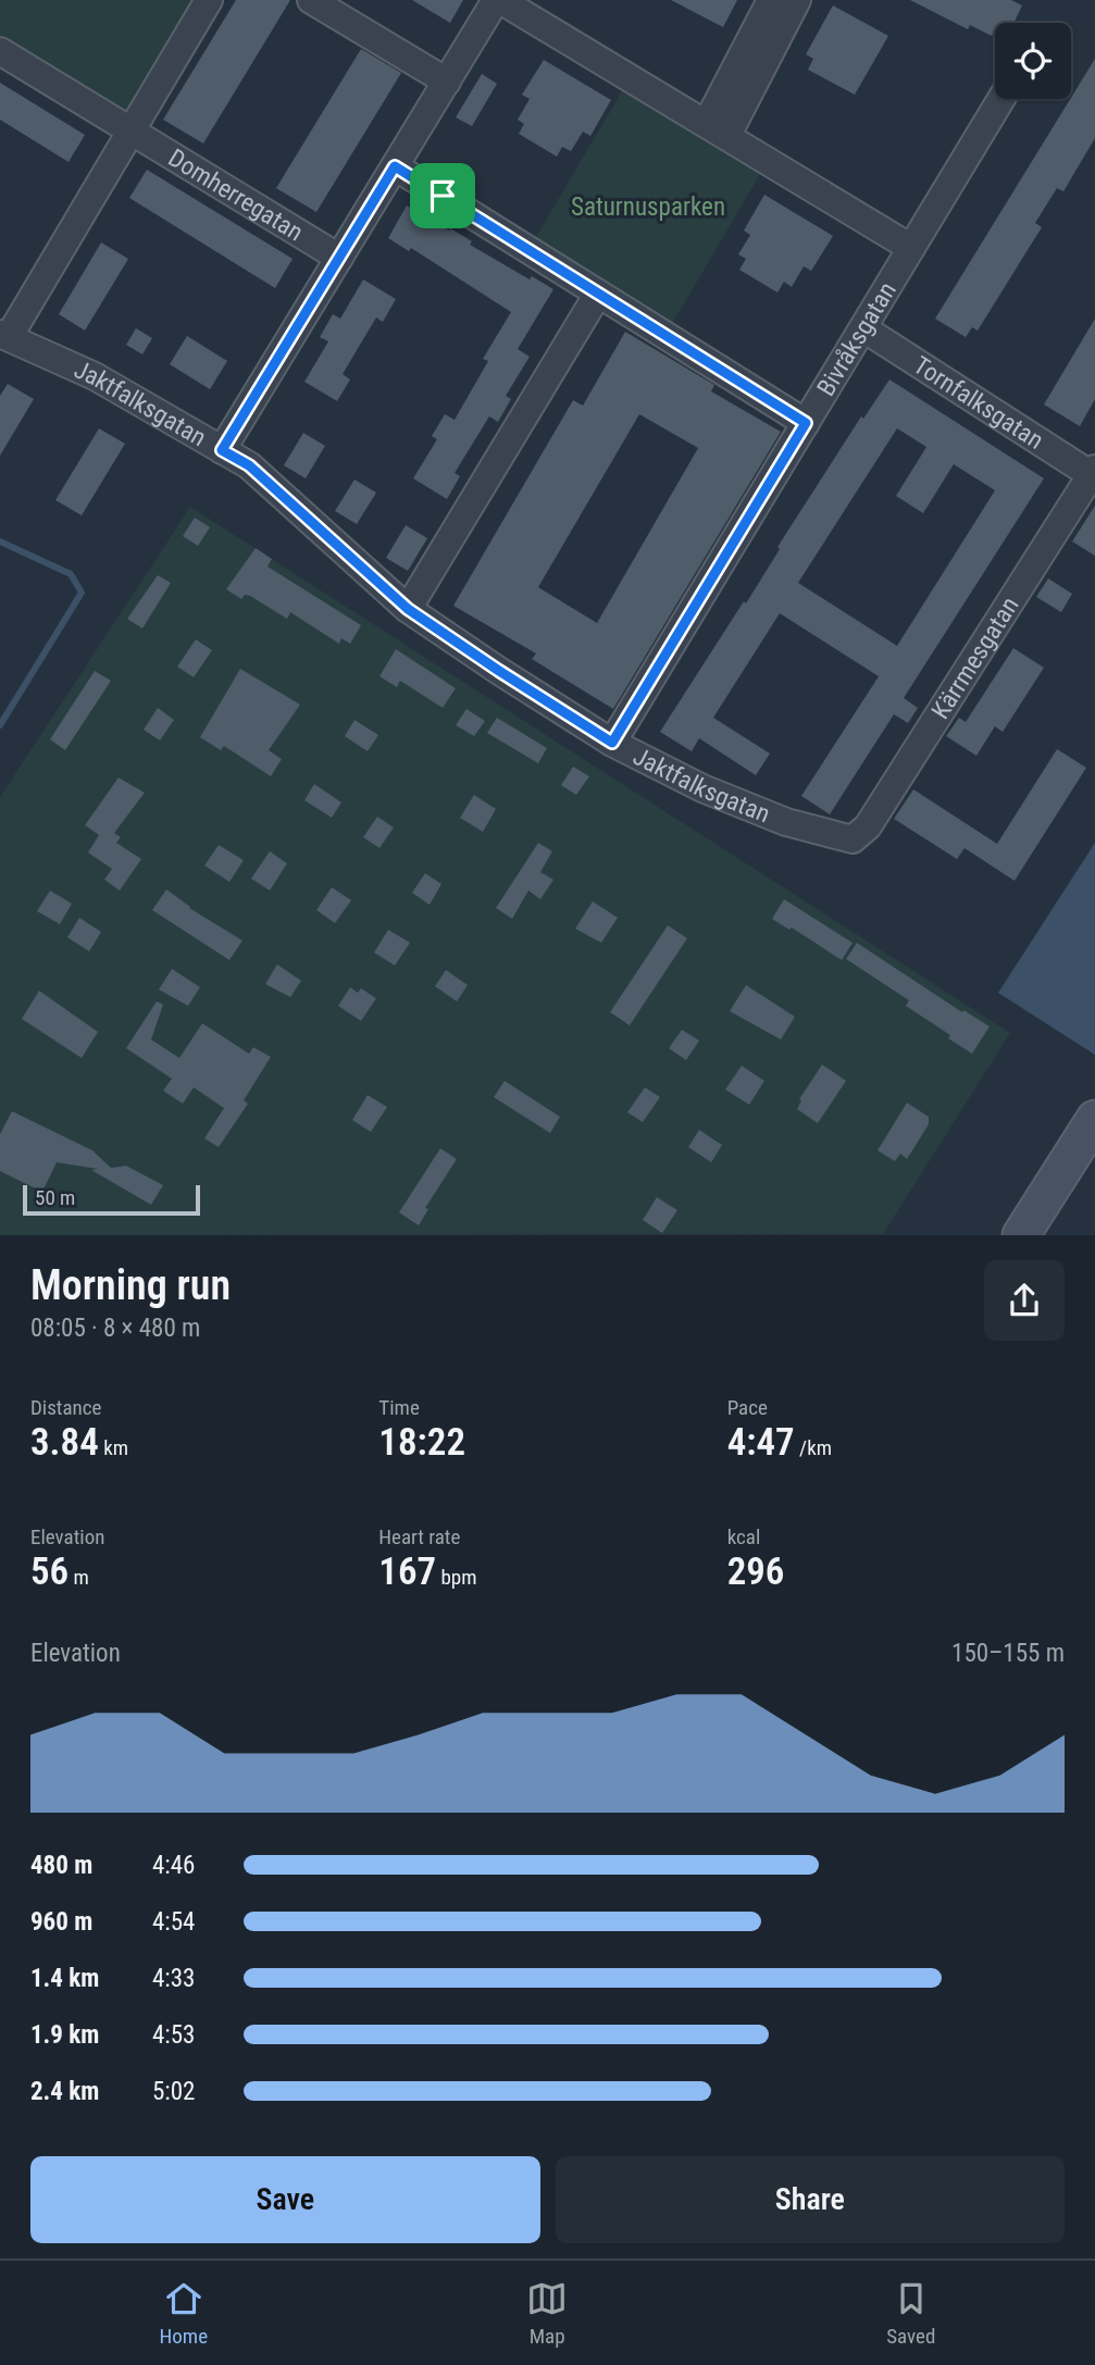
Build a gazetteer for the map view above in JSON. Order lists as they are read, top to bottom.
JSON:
{
  "streets": {
    "street": [
      "Domherregatan",
      "Bivråksgatan",
      "Tornfalksgatan",
      "Jaktfalksgatan",
      "Kärrmesgatan"
    ]
  },
  "crossings": [
    ["Bivråksgatan", "Tornfalksgatan"],
    ["Bivråksgatan", "Jaktfalksgatan"],
    ["Tornfalksgatan", "Kärrmesgatan"],
    ["Jaktfalksgatan", "Kärrmesgatan"]
  ],
  "parks": ["Saturnusparken"],
  "scale_bar": "50 m",
  "page": {
    "scale": "50 m",
    "heading": ["Morning run", "08:05 · 8 × 480 m"],
    "stats": [
      ["Distance", "3.84 km"],
      ["Time", "18:22"],
      ["Pace", "4:47 /km"],
      ["Elevation", "56 m"],
      ["Heart rate", "167 bpm"],
      ["kcal", "296"]
    ],
    "chart": ["Elevation", "150–155 m"],
    "list": [
      {
        "name": "480 m",
        "note": "4:46"
      },
      {
        "name": "960 m",
        "note": "4:54"
      },
      {
        "name": "1.4 km",
        "note": "4:33"
      },
      {
        "name": "1.9 km",
        "note": "4:53"
      },
      {
        "name": "2.4 km",
        "note": "5:02"
      }
    ],
    "buttons": ["Save", "Share"],
    "tabs": ["Home", "Map", "Saved"]
  }
}
